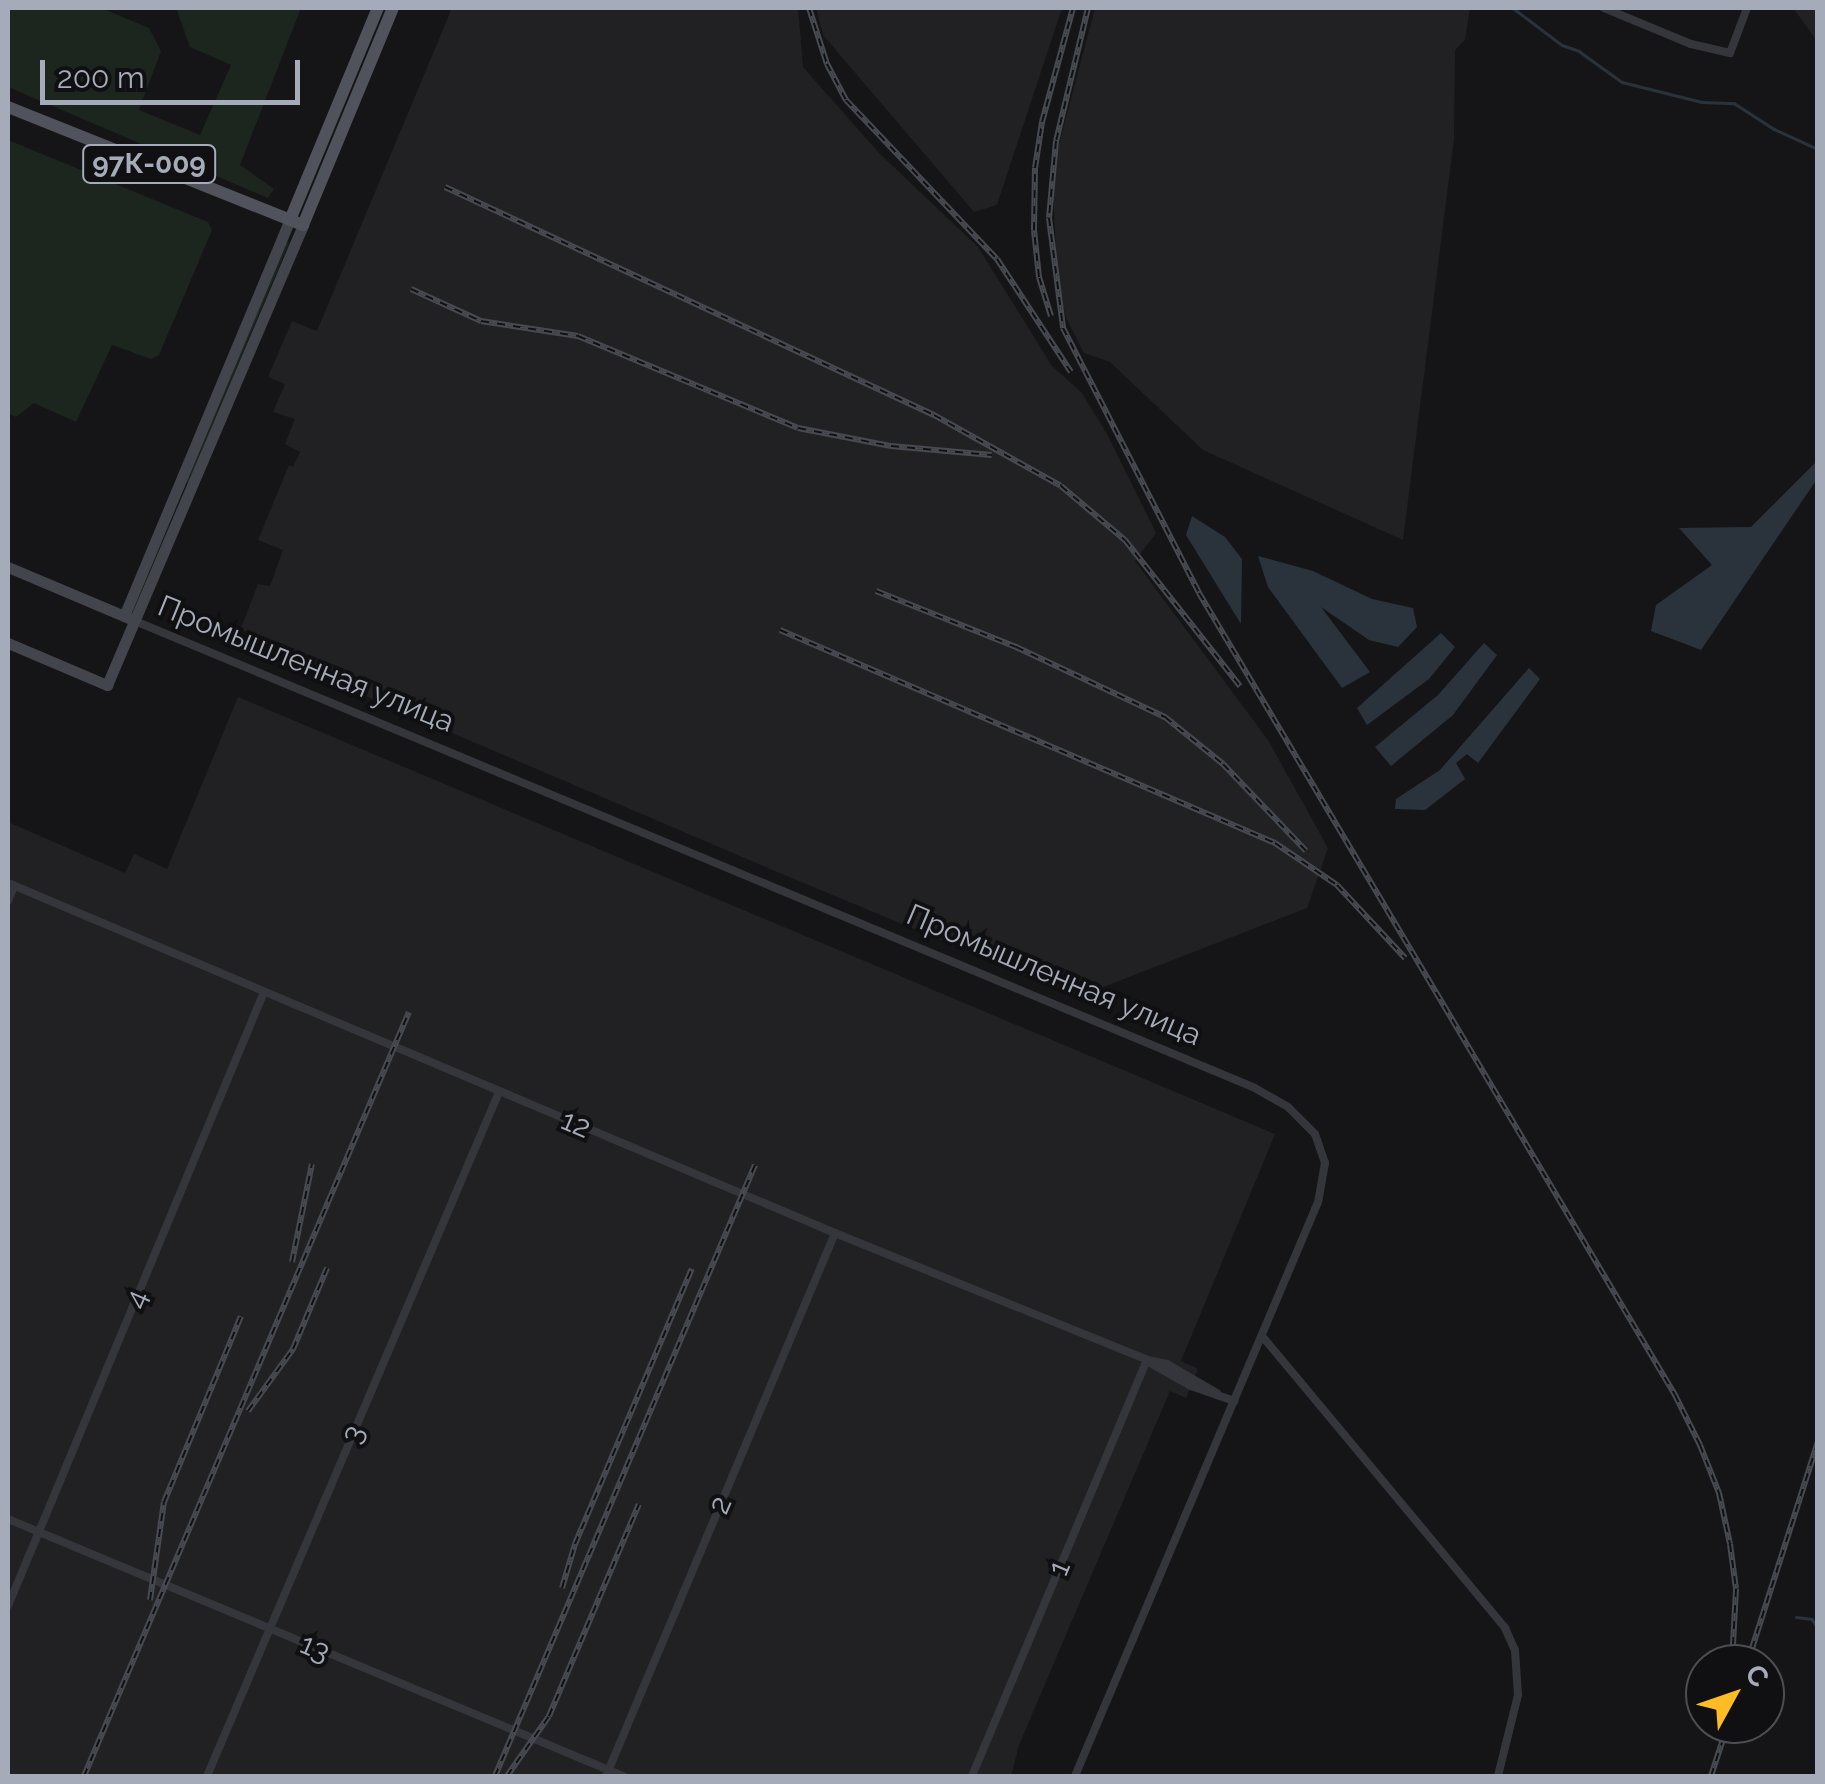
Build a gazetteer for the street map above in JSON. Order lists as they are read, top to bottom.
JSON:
{
  "streets": {
    "main road": ["97К-009", "Промышленная улица"],
    "street": [
      "12",
      "4",
      "3",
      "2",
      "1",
      "13"
    ]
  },
  "crossings": [
    ["97К-009", "Промышленная улица"],
    ["Промышленная улица", "12"],
    ["12", "4"],
    ["12", "3"],
    ["12", "2"],
    ["12", "1"],
    ["4", "13"],
    ["3", "13"],
    ["2", "13"]
  ],
  "scale_bar": "200 m",
  "north": "top right"
}
